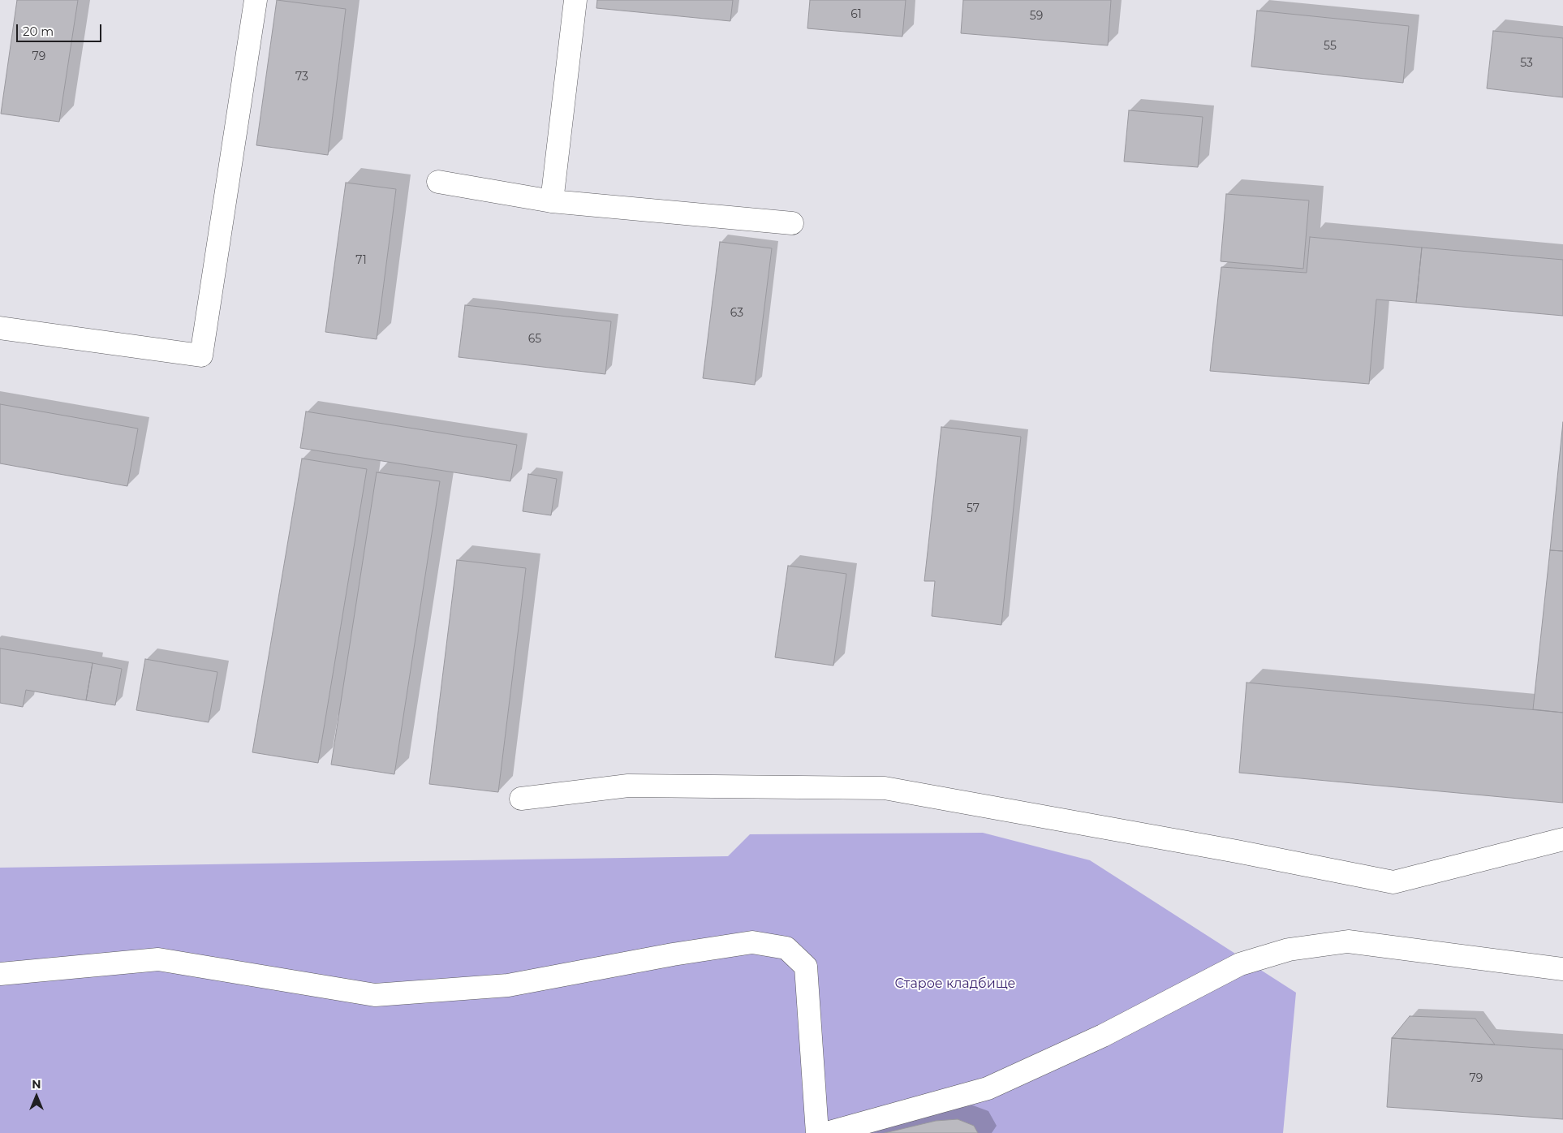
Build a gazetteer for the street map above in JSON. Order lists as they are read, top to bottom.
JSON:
{
  "parks": ["Старое кладбище"],
  "house_numbers": [
    "61",
    "59",
    "55",
    "79",
    "53",
    "73",
    "71",
    "63",
    "65",
    "57",
    "79"
  ],
  "scale_bar": "20 m",
  "north": "top"
}
